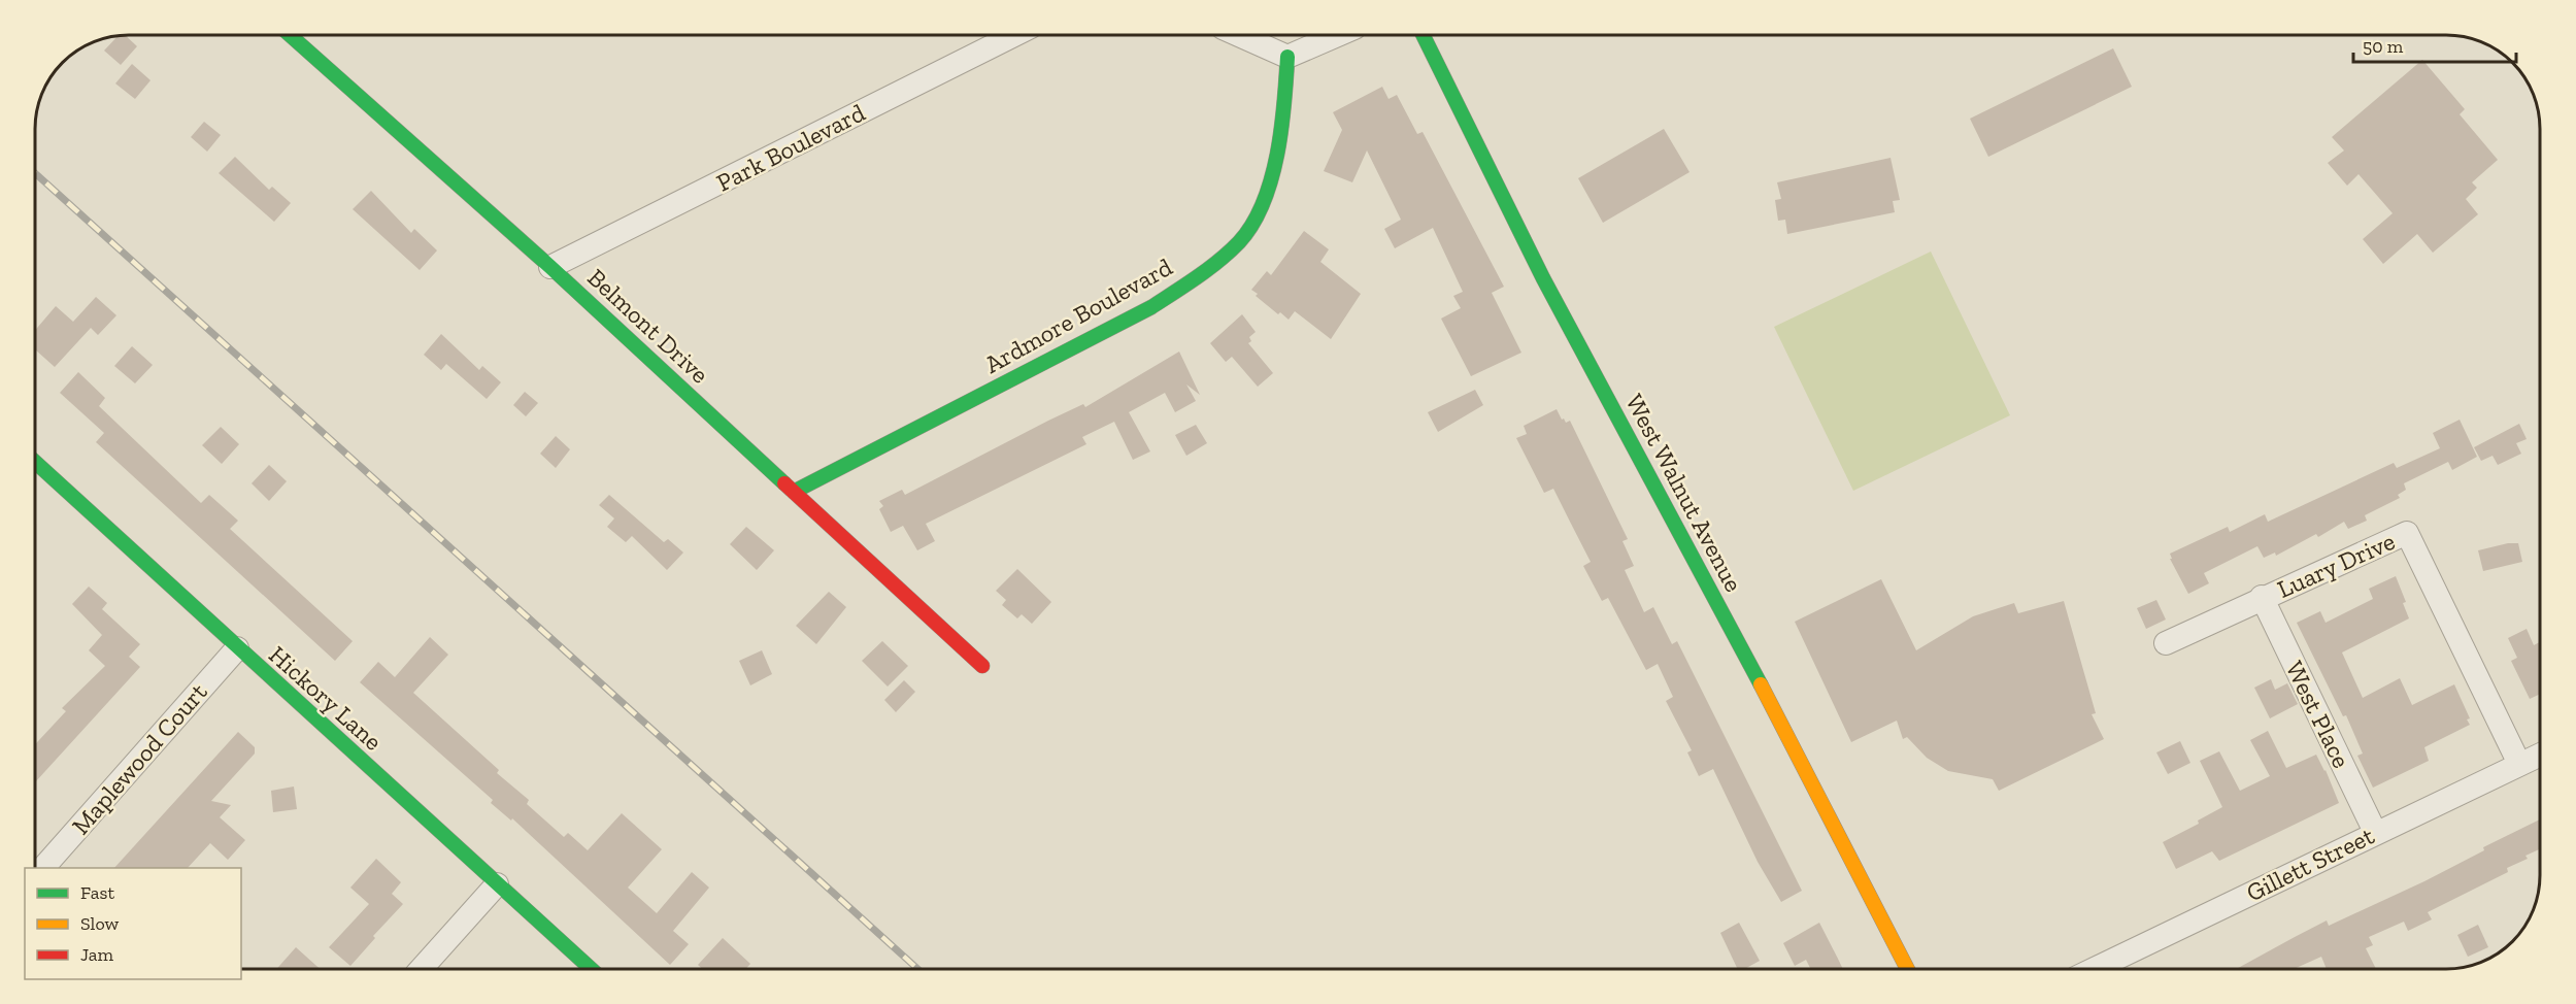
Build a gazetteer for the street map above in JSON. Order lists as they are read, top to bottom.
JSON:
{
  "streets": {
    "street": [
      "Park Boulevard",
      "Ardmore Boulevard",
      "Belmont Drive",
      "West Walnut Avenue",
      "Luary Drive",
      "Hickory Lane",
      "West Place",
      "Maplewood Court",
      "Gillett Street"
    ]
  },
  "crossings": [
    ["Park Boulevard", "Belmont Drive"],
    ["Ardmore Boulevard", "Belmont Drive"],
    ["Luary Drive", "West Place"],
    ["Luary Drive", "Gillett Street"],
    ["Hickory Lane", "Maplewood Court"],
    ["West Place", "Gillett Street"]
  ],
  "legend": ["Fast", "Slow", "Jam"],
  "scale_bar": "50 m"
}
